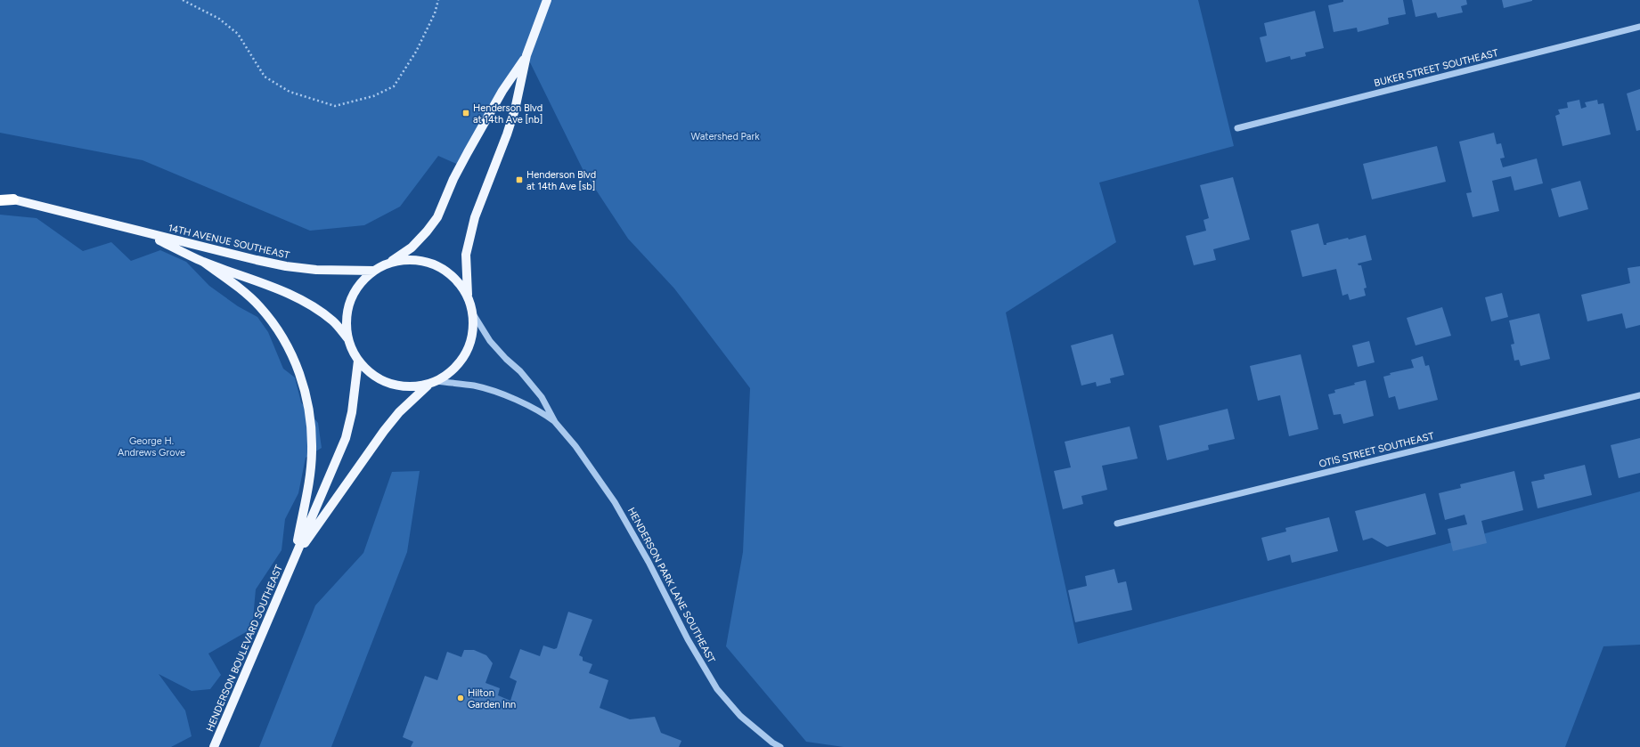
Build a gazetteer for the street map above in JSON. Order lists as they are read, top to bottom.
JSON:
{
  "streets": {
    "main road": ["14TH AVENUE SOUTHEAST", "HENDERSON BOULEVARD SOUTHEAST"],
    "street": ["BUKER STREET SOUTHEAST", "OTIS STREET SOUTHEAST", "HENDERSON PARK LANE SOUTHEAST"]
  },
  "parks": ["Watershed Park", "George H. Andrews Grove"],
  "places": {
    "transit": ["Henderson Blvd at 14th Ave [nb]", "Henderson Blvd at 14th Ave [sb]"],
    "other": ["Hilton Garden Inn"]
  }
}
